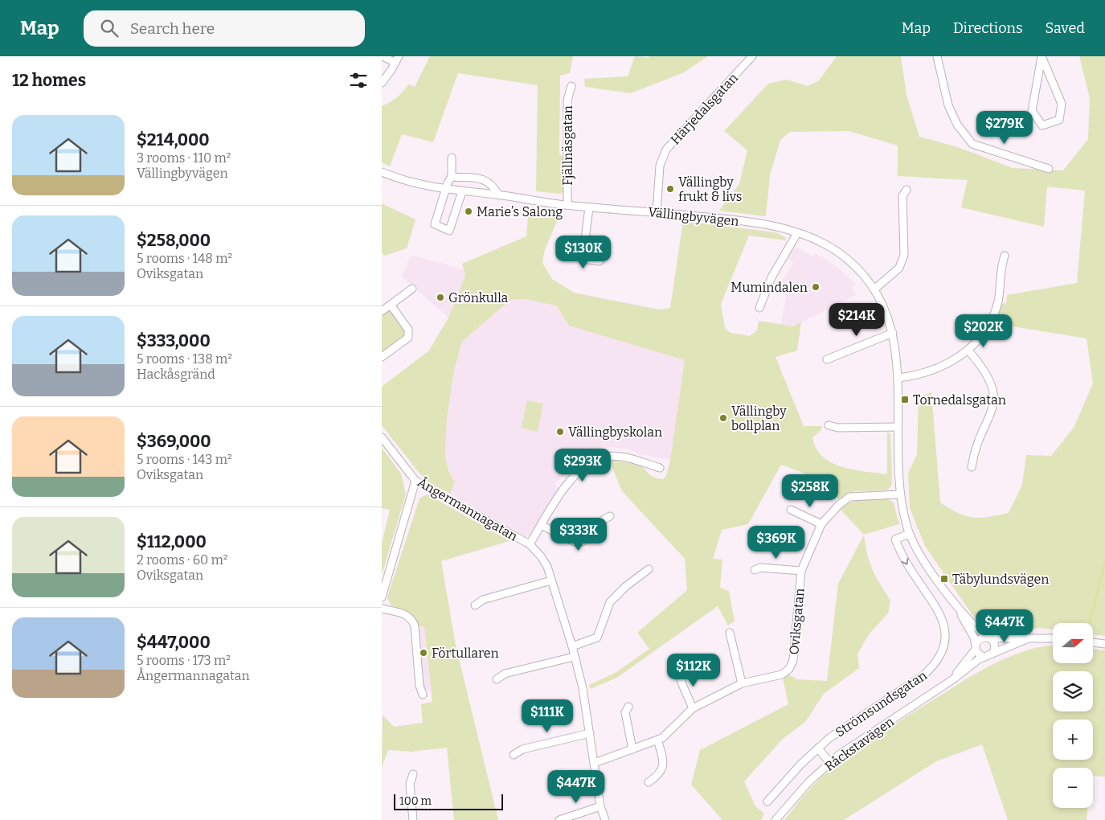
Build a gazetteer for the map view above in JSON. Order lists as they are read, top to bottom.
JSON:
{
  "streets": {
    "street": [
      "Härjedalsgatan",
      "Fjällnäsgatan",
      "Vällingbyvägen",
      "Ångermannagatan",
      "Oviksgatan",
      "Strömsundsgatan",
      "Råckstavägen"
    ]
  },
  "crossings": [
    ["Härjedalsgatan", "Vällingbyvägen"],
    ["Fjällnäsgatan", "Vällingbyvägen"],
    ["Vällingbyvägen", "Oviksgatan"],
    ["Vällingbyvägen", "Strömsundsgatan"],
    ["Vällingbyvägen", "Råckstavägen"],
    ["Ångermannagatan", "Oviksgatan"]
  ],
  "places": {
    "other": [
      "Vällingby frukt & livs",
      "Marie’s Salong",
      "Mumindalen",
      "Grönkulla",
      "Vällingby bollplan",
      "Vällingbyskolan",
      "Förtullaren"
    ],
    "transit": ["Tornedalsgatan", "Täbylundsvägen"]
  },
  "scale_bar": "100 m",
  "north": "right",
  "page": {
    "header": "Map",
    "search": "Search here",
    "nav": ["Map", "Directions", "Saved"],
    "heading": "12 homes",
    "list": [
      {
        "name": "$214,000",
        "note": "3 rooms · 110 m² · Vällingbyvägen"
      },
      {
        "name": "$258,000",
        "note": "5 rooms · 148 m² · Oviksgatan"
      },
      {
        "name": "$333,000",
        "note": "5 rooms · 138 m² · Hackåsgränd"
      },
      {
        "name": "$369,000",
        "note": "5 rooms · 143 m² · Oviksgatan"
      },
      {
        "name": "$112,000",
        "note": "2 rooms · 60 m² · Oviksgatan"
      },
      {
        "name": "$447,000",
        "note": "5 rooms · 173 m² · Ångermannagatan"
      }
    ],
    "price": [
      "$279K",
      "$130K",
      "$214K",
      "$202K",
      "$293K",
      "$258K",
      "$333K",
      "$369K",
      "$447K",
      "$112K",
      "$111K",
      "$447K"
    ],
    "map_buttons": ["+", "−"],
    "scale": "100 m"
  }
}
